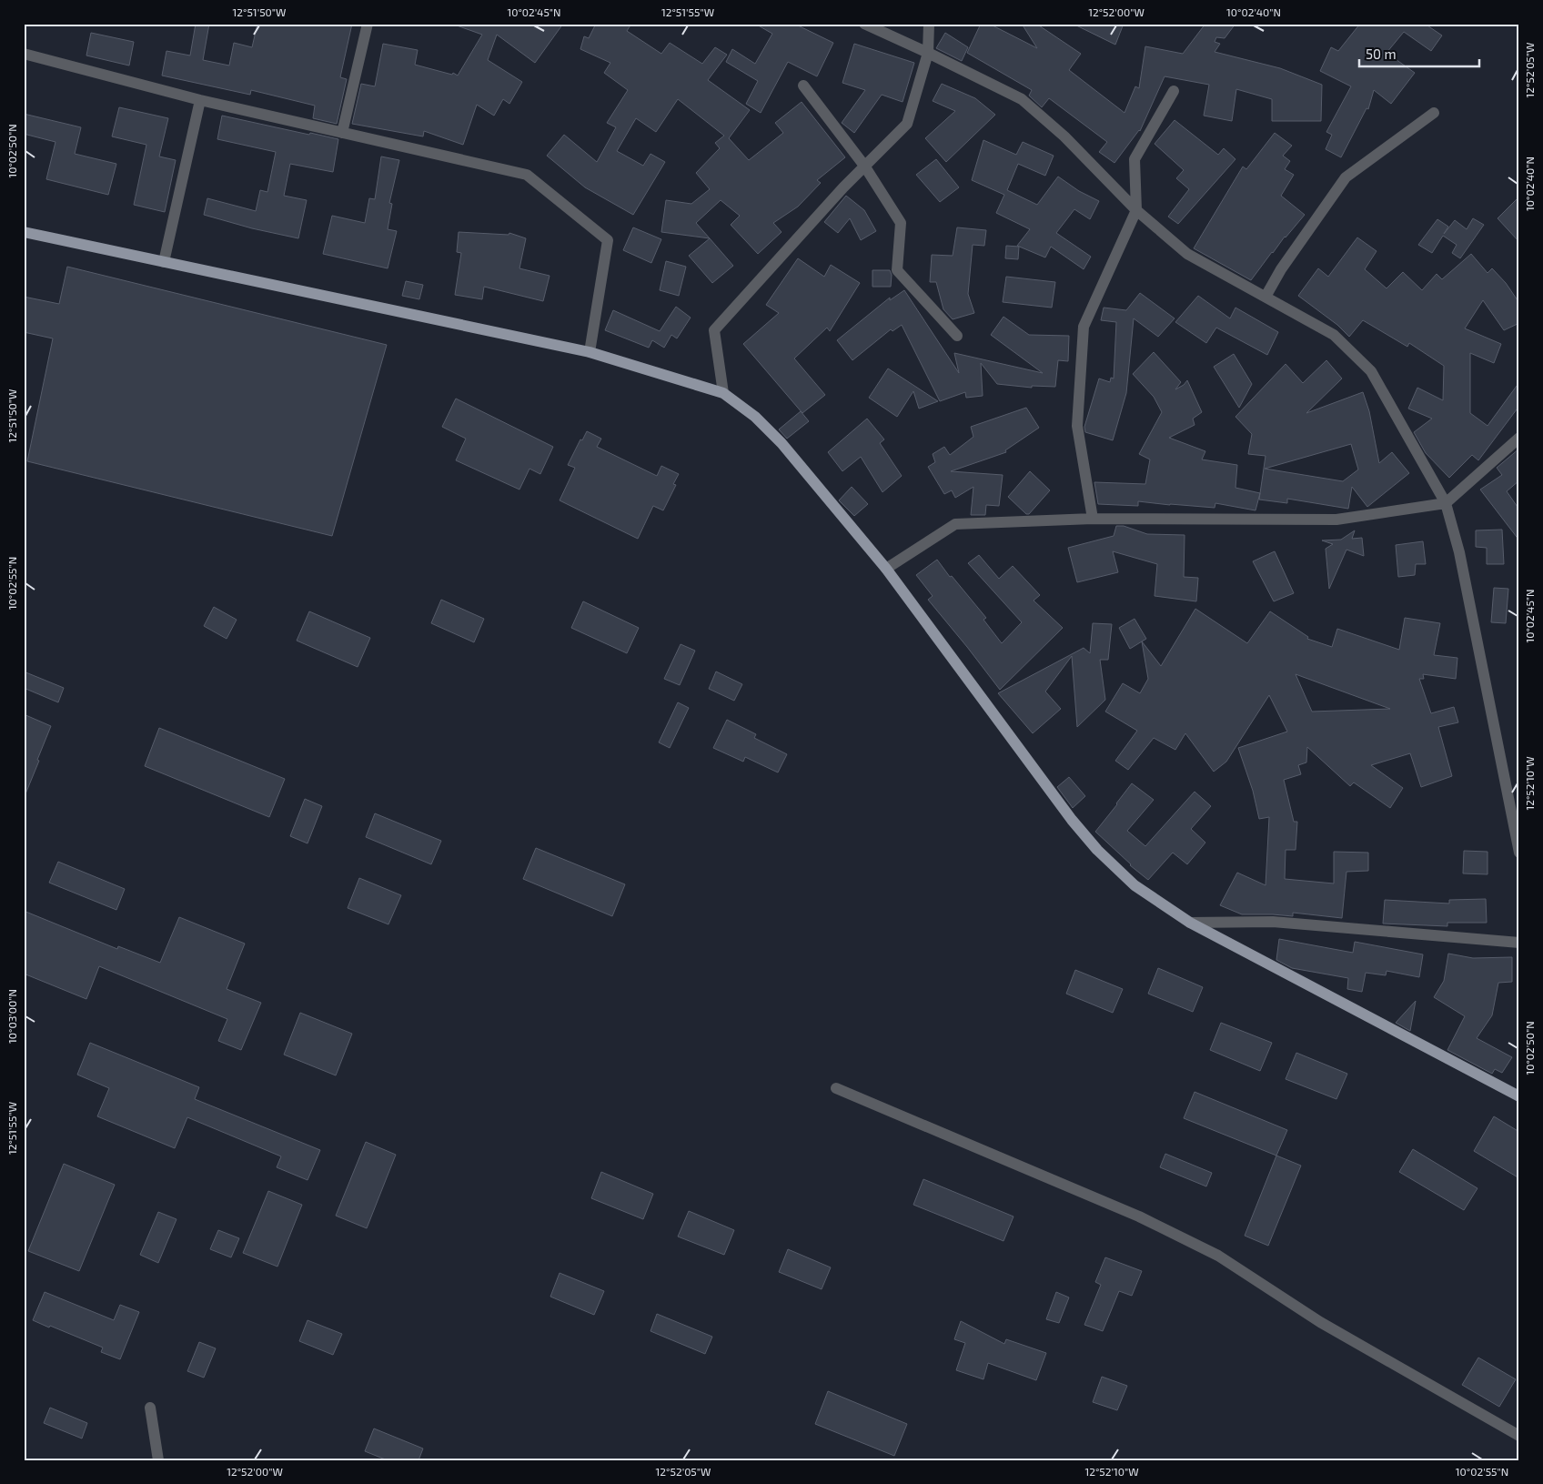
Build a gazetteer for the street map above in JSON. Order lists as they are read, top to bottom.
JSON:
{
  "scale_bar": "50 m",
  "coordinates": [
    "12°51'50\"W",
    "10°02'45\"N",
    "12°51'55\"W",
    "12°52'00\"W",
    "10°02'40\"N",
    "12°52'05\"W",
    "10°02'50\"N",
    "10°02'55\"N",
    "12°52'10\"W",
    "10°03'00\"N"
  ]
}
